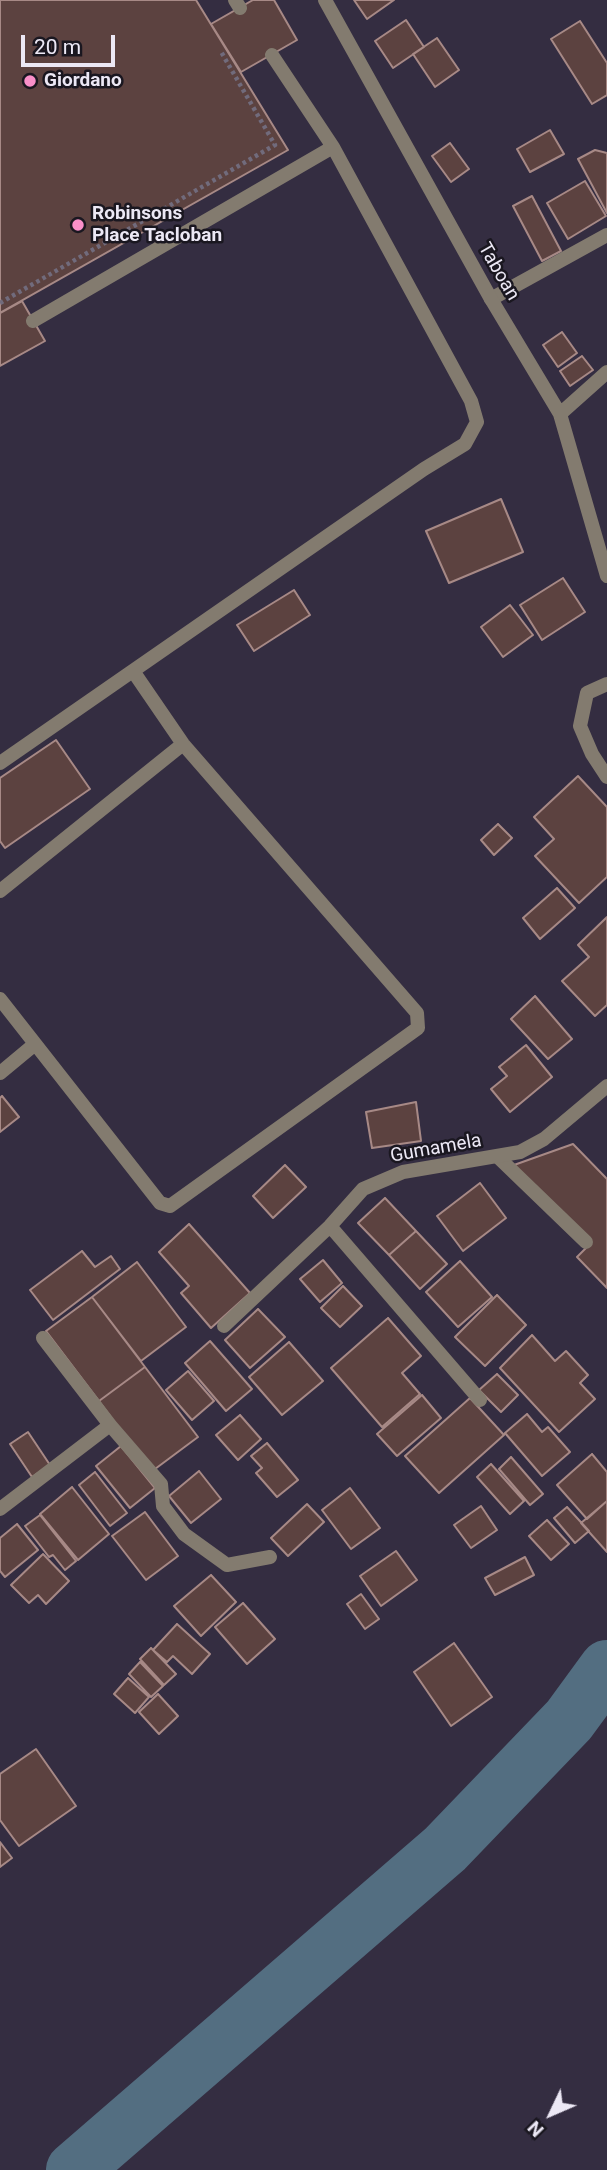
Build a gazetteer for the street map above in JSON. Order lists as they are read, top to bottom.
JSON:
{
  "streets": {
    "street": ["Taboan", "Gumamela"]
  },
  "places": ["Giordano", "Robinsons Place Tacloban"],
  "scale_bar": "20 m",
  "north": "bottom left"
}
